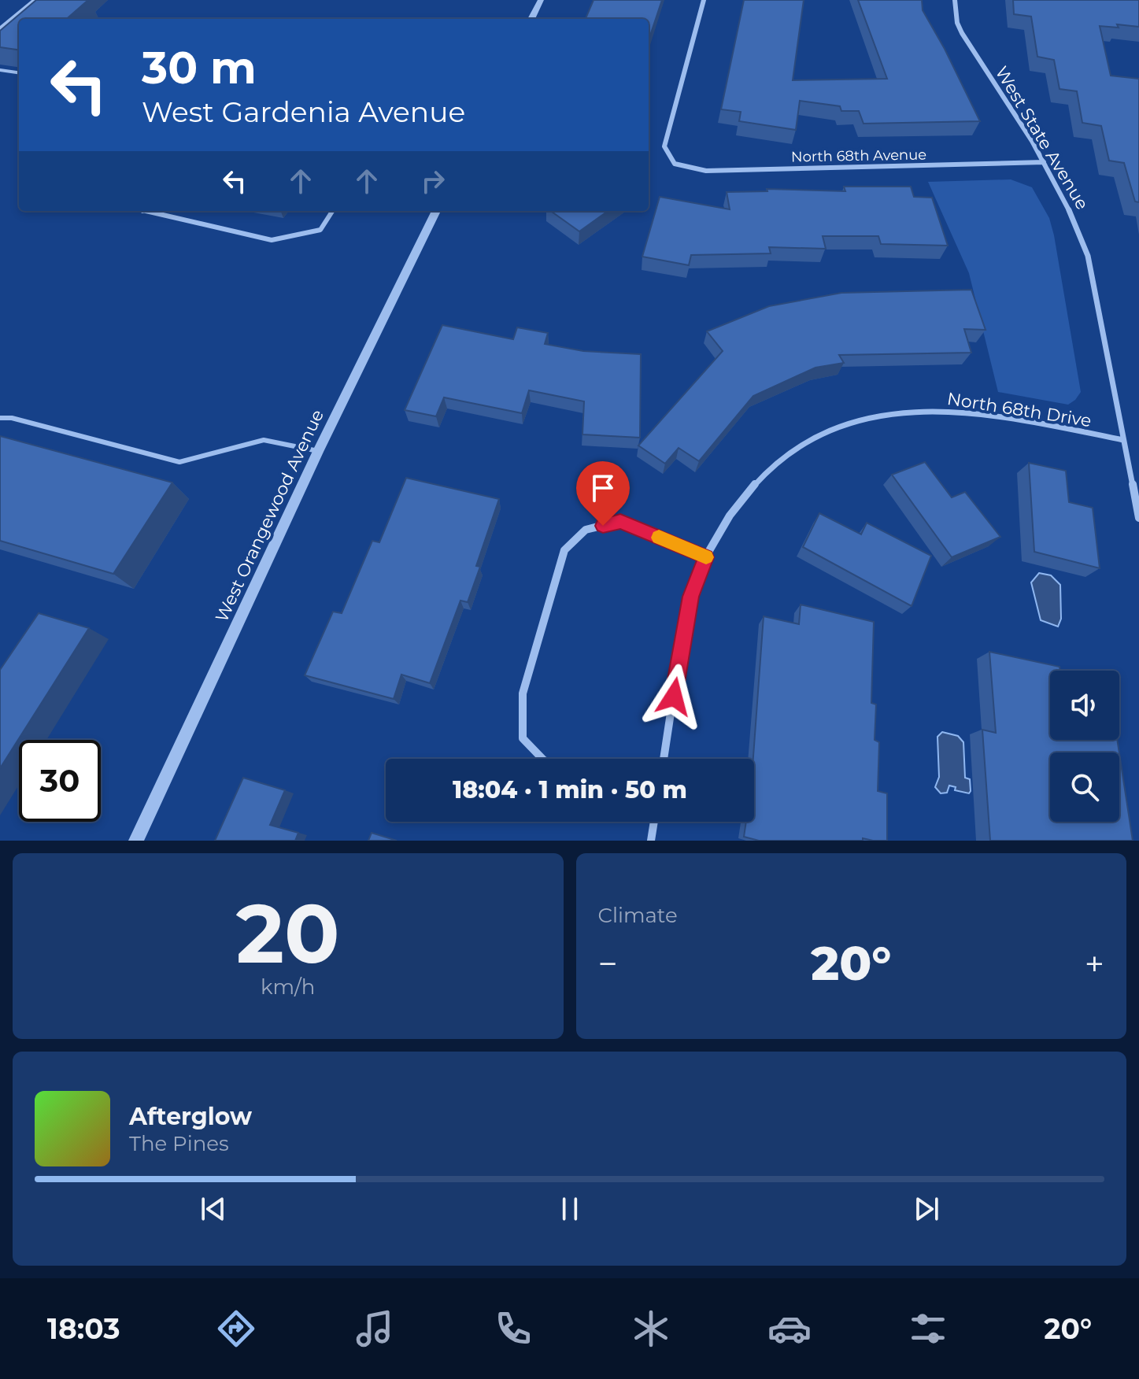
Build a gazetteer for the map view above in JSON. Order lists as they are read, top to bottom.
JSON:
{
  "streets": {
    "street": [
      "West State Avenue",
      "North 68th Avenue",
      "North 68th Drive",
      "West Orangewood Avenue"
    ]
  },
  "crossings": [
    ["West State Avenue", "North 68th Avenue"],
    ["West State Avenue", "North 68th Drive"]
  ],
  "page": {
    "turn": ["30 m", "West Gardenia Avenue"],
    "limit": "30",
    "trip": "18:04 · 1 min · 50 m",
    "tile": [
      ["20", "km/h"],
      "Climate"
    ],
    "heat": ["−", "20°", "+"],
    "song": ["Afterglow", "The Pines"],
    "tabs": ["18:03", "20°"]
  }
}
